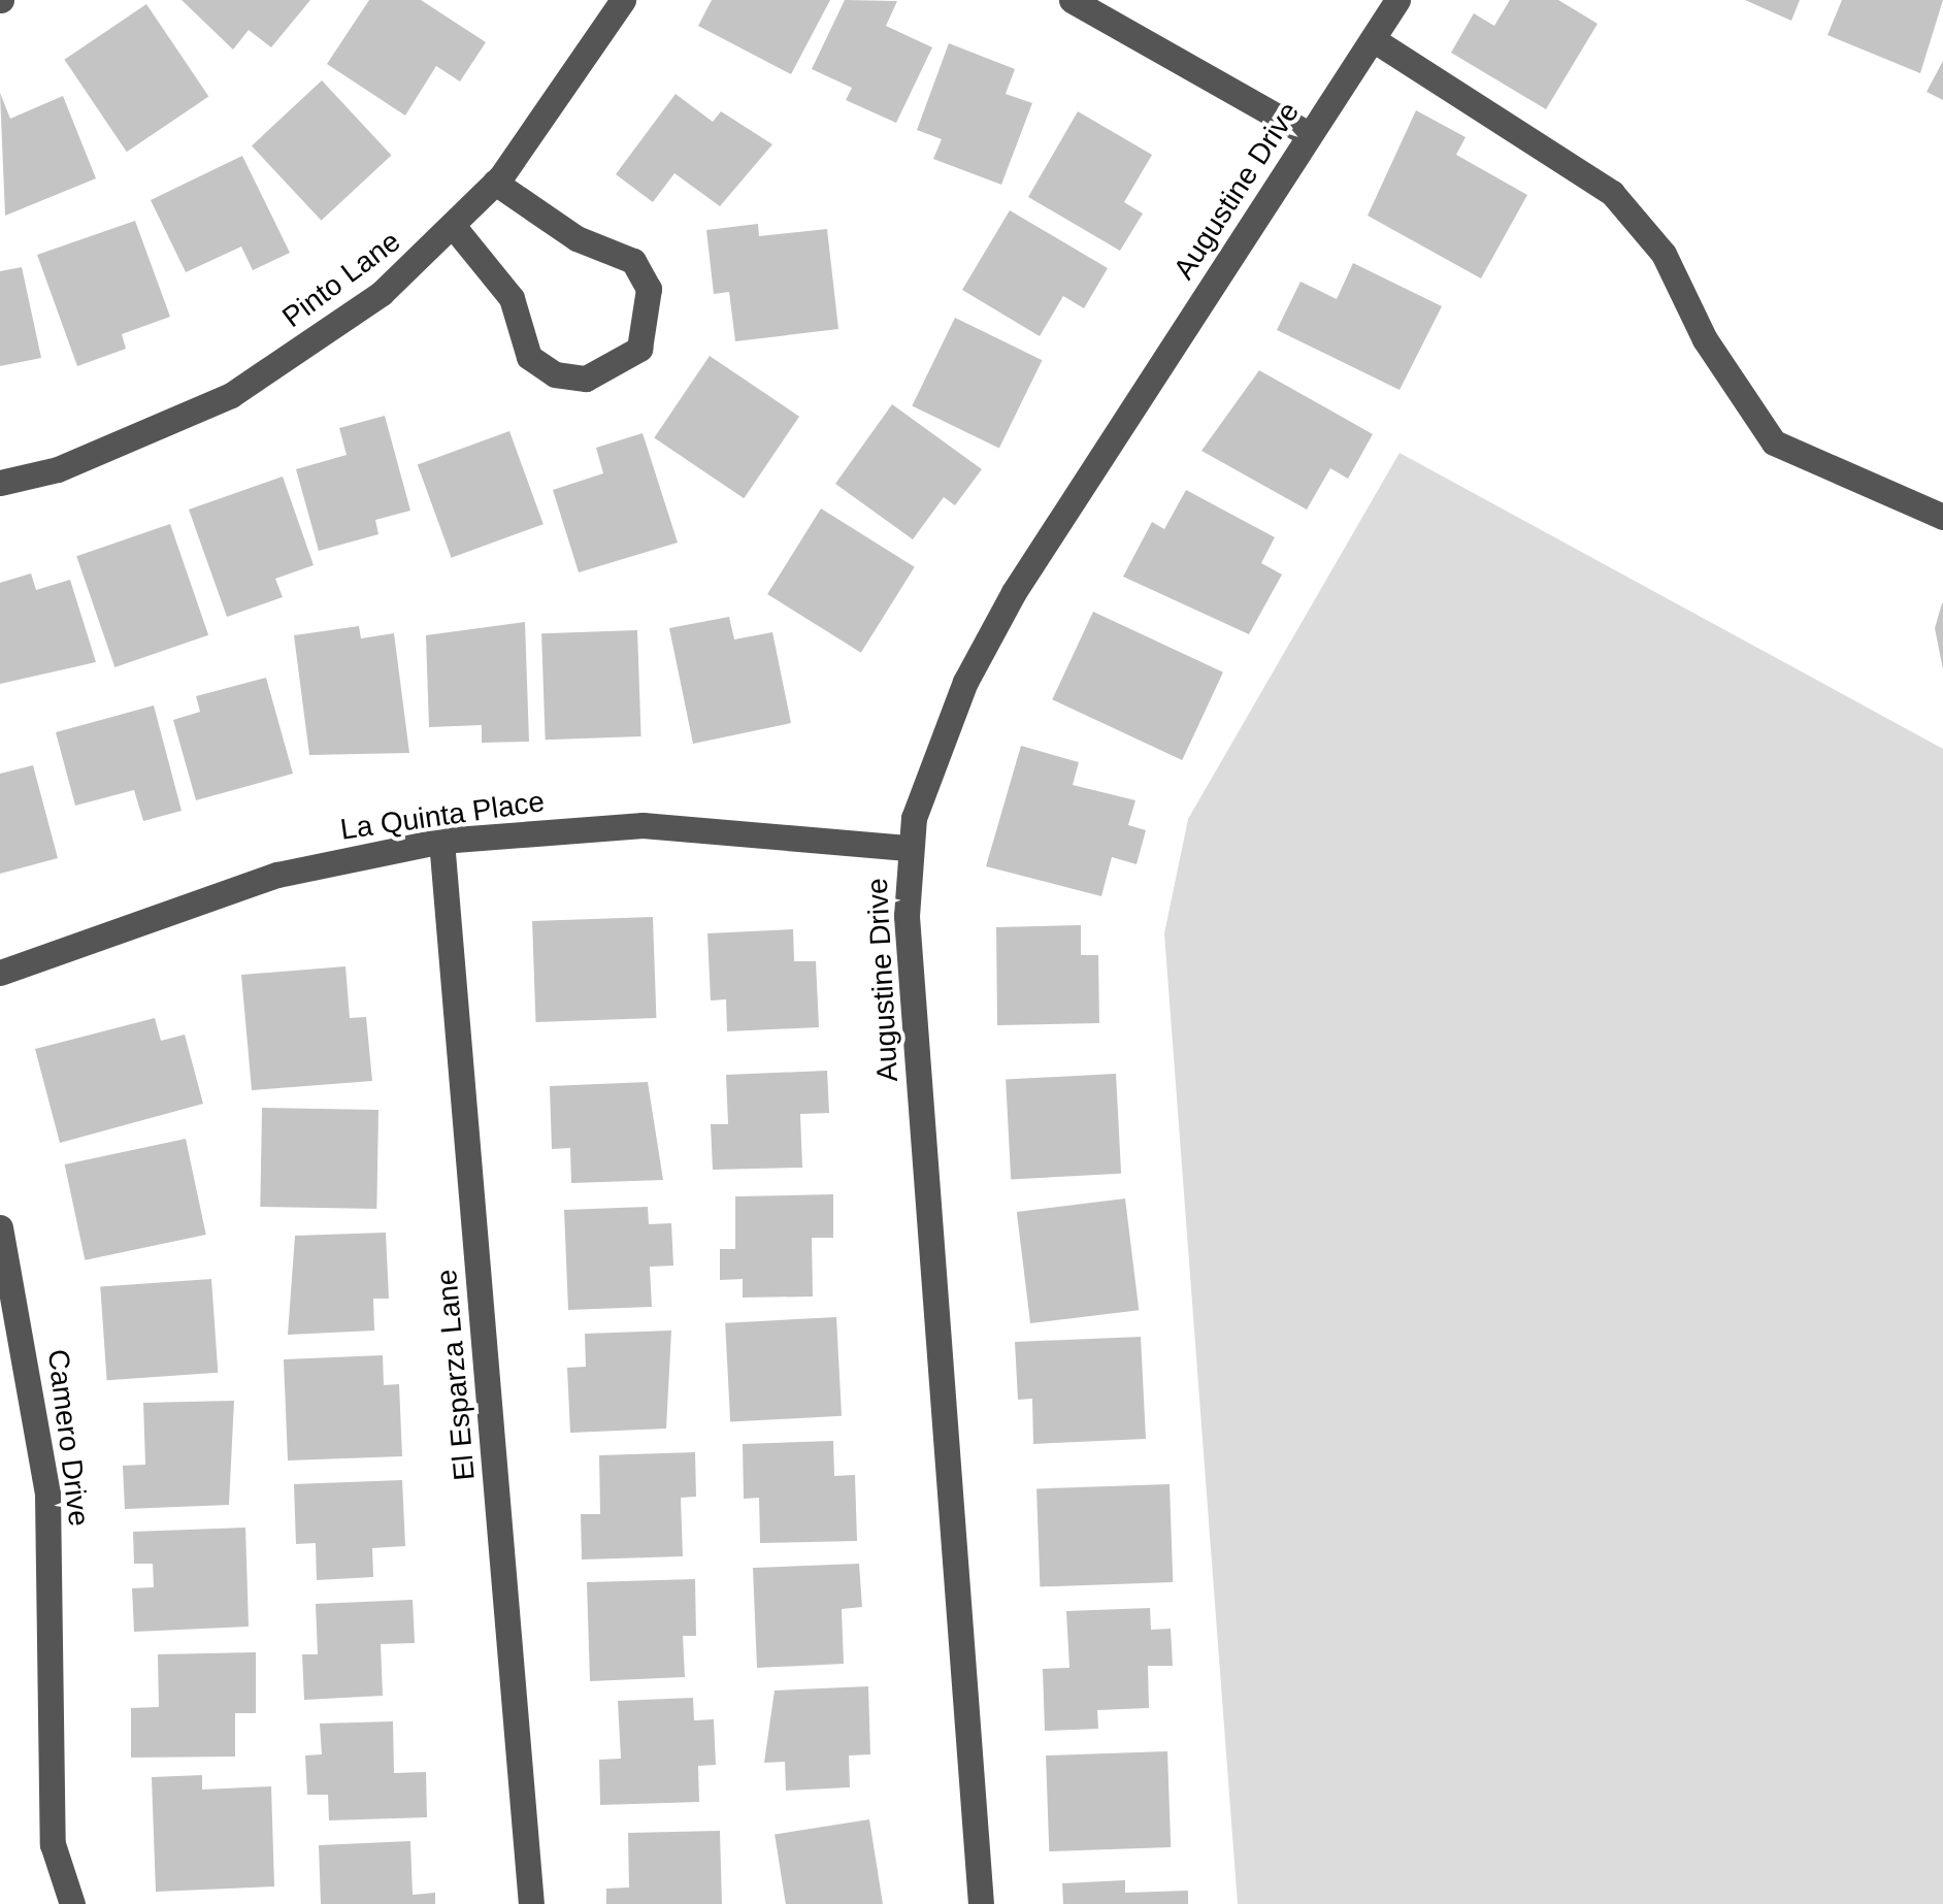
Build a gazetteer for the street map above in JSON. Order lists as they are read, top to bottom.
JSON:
{
  "streets": {
    "street": [
      "Augustine Drive",
      "Pinto Lane",
      "La Quinta Place",
      "El Esparza Lane",
      "Camero Drive"
    ]
  },
  "crossings": [
    ["Augustine Drive", "La Quinta Place"],
    ["La Quinta Place", "El Esparza Lane"]
  ]
}
